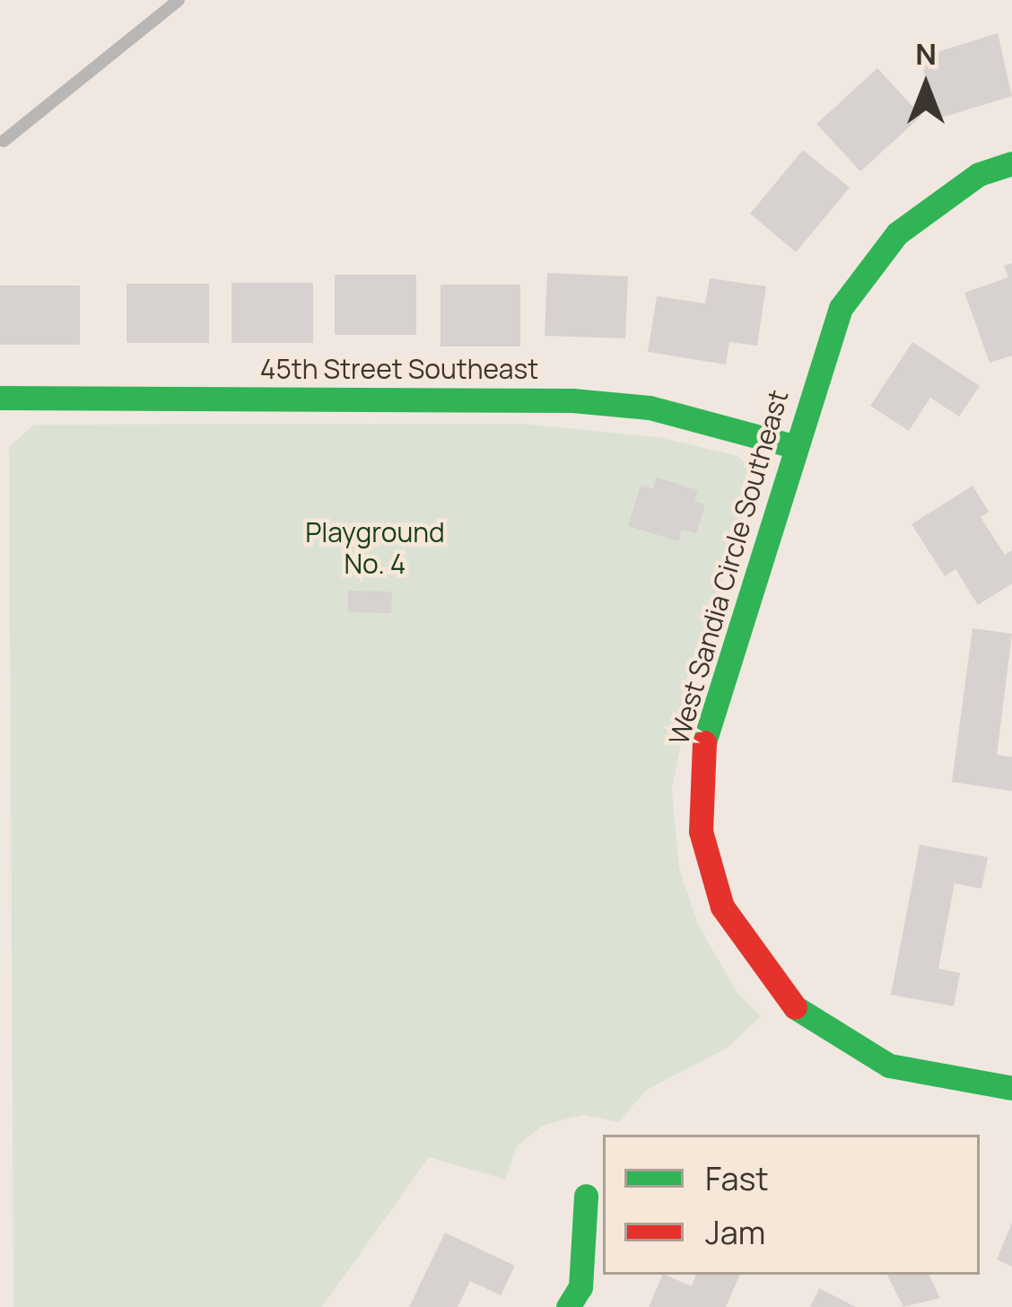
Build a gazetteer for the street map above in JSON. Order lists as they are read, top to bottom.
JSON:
{
  "streets": {
    "street": ["45th Street Southeast", "West Sandia Circle Southeast"]
  },
  "crossings": [
    ["45th Street Southeast", "West Sandia Circle Southeast"]
  ],
  "parks": ["Playground No. 4"],
  "legend": ["Fast", "Jam"],
  "north": "top"
}
